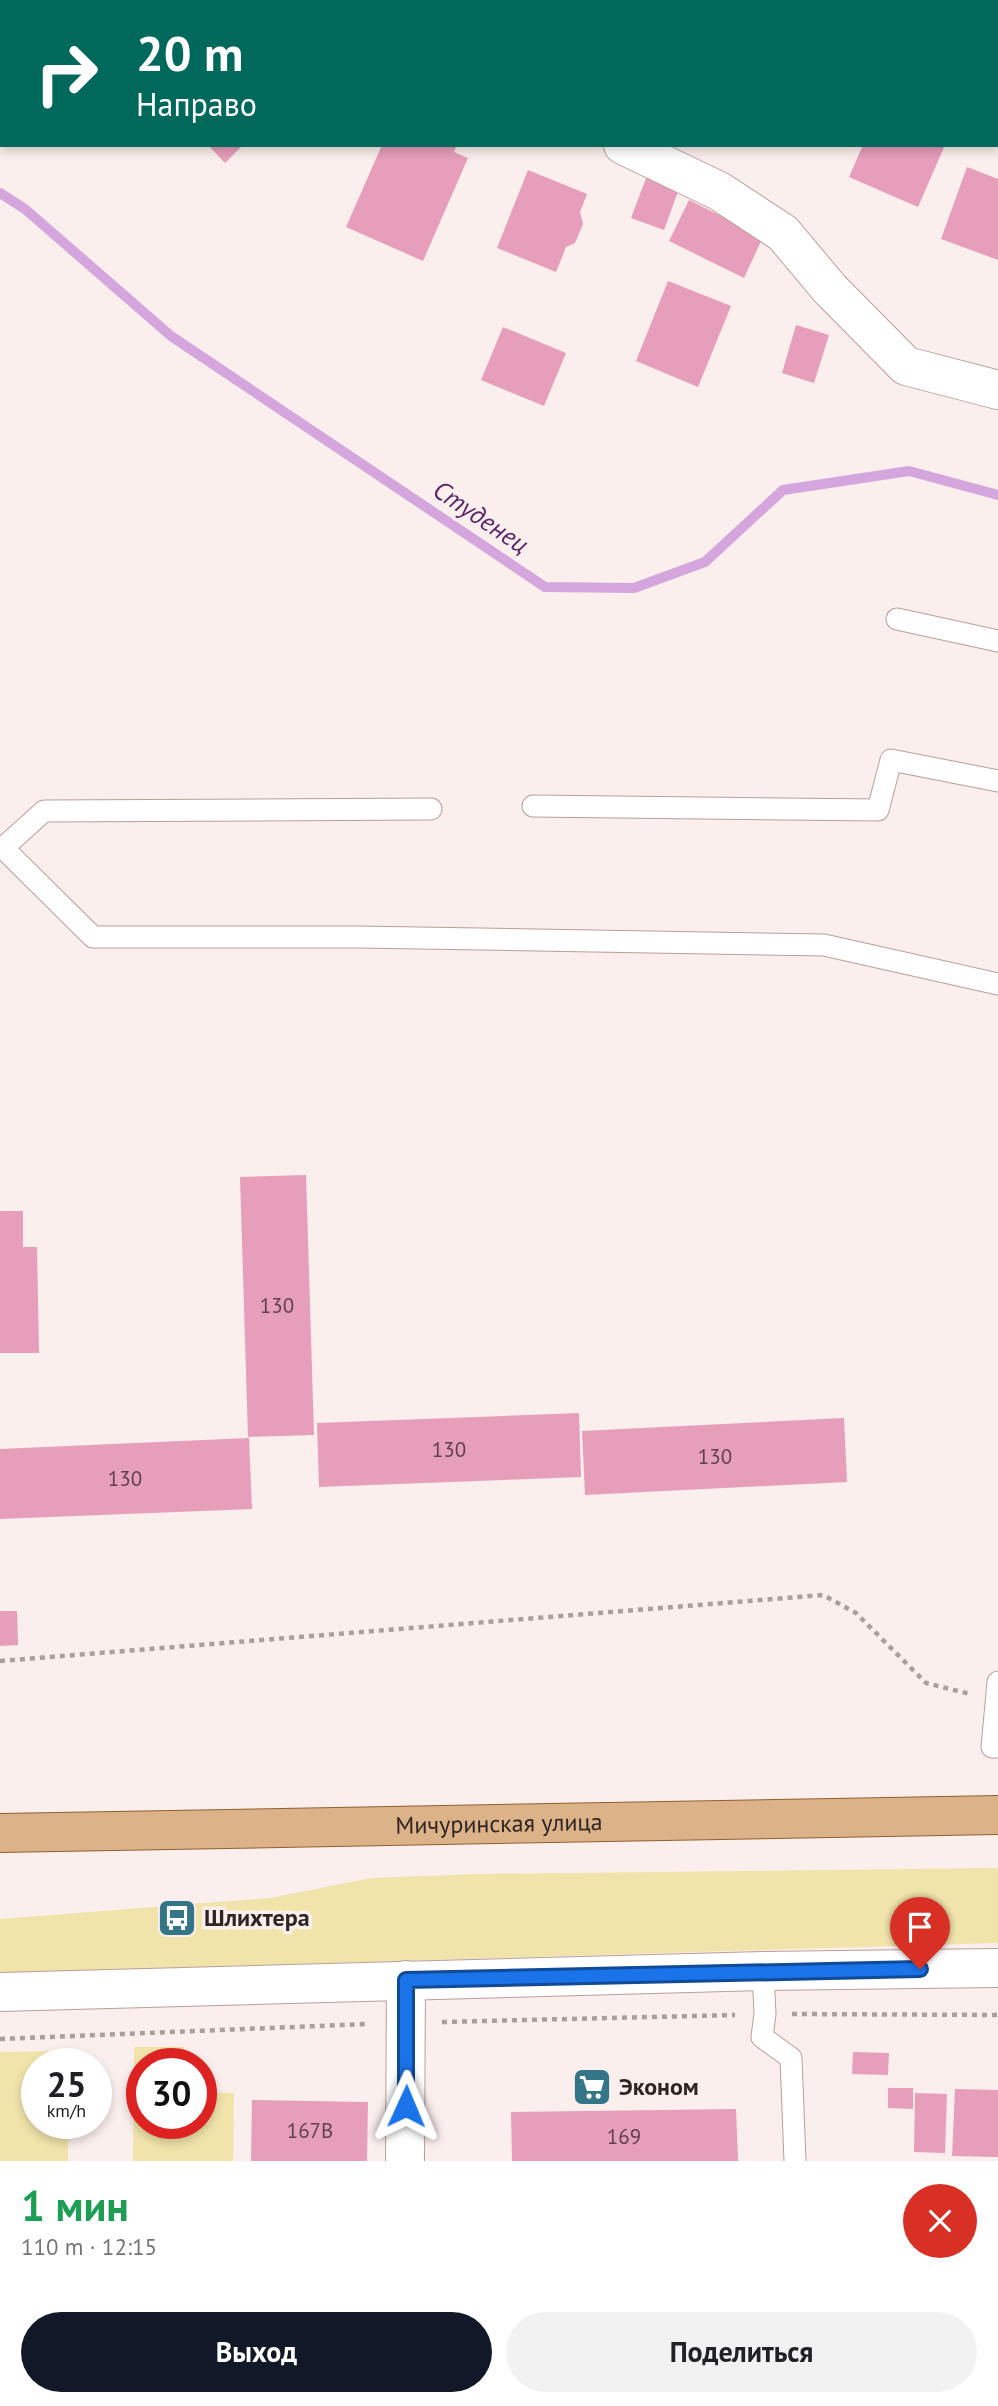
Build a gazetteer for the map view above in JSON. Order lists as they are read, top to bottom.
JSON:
{
  "streets": {
    "main road": ["Мичуринская улица"]
  },
  "water": ["Студенец"],
  "places": {
    "bus stop": ["Шлихтера"],
    "supermarket": ["Эконом"]
  },
  "house_numbers": [
    "130",
    "130",
    "130",
    "130",
    "167В",
    "169"
  ],
  "page": {
    "turn": ["20 m", "Направо"],
    "speed": "25 km/h",
    "limit": "30",
    "heading": ["1 мин", "110 m · 12:15"],
    "buttons": ["Выход", "Поделиться"]
  }
}
